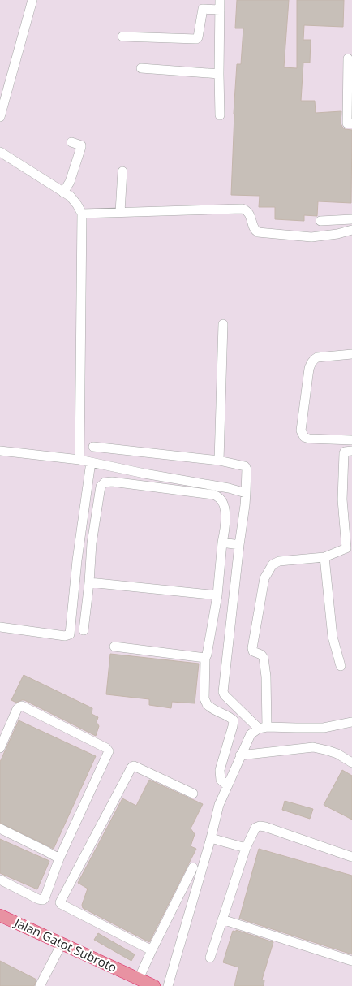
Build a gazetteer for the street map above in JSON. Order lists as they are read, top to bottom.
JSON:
{
  "streets": {
    "highway": ["Jalan Gatot Subroto"]
  }
}
